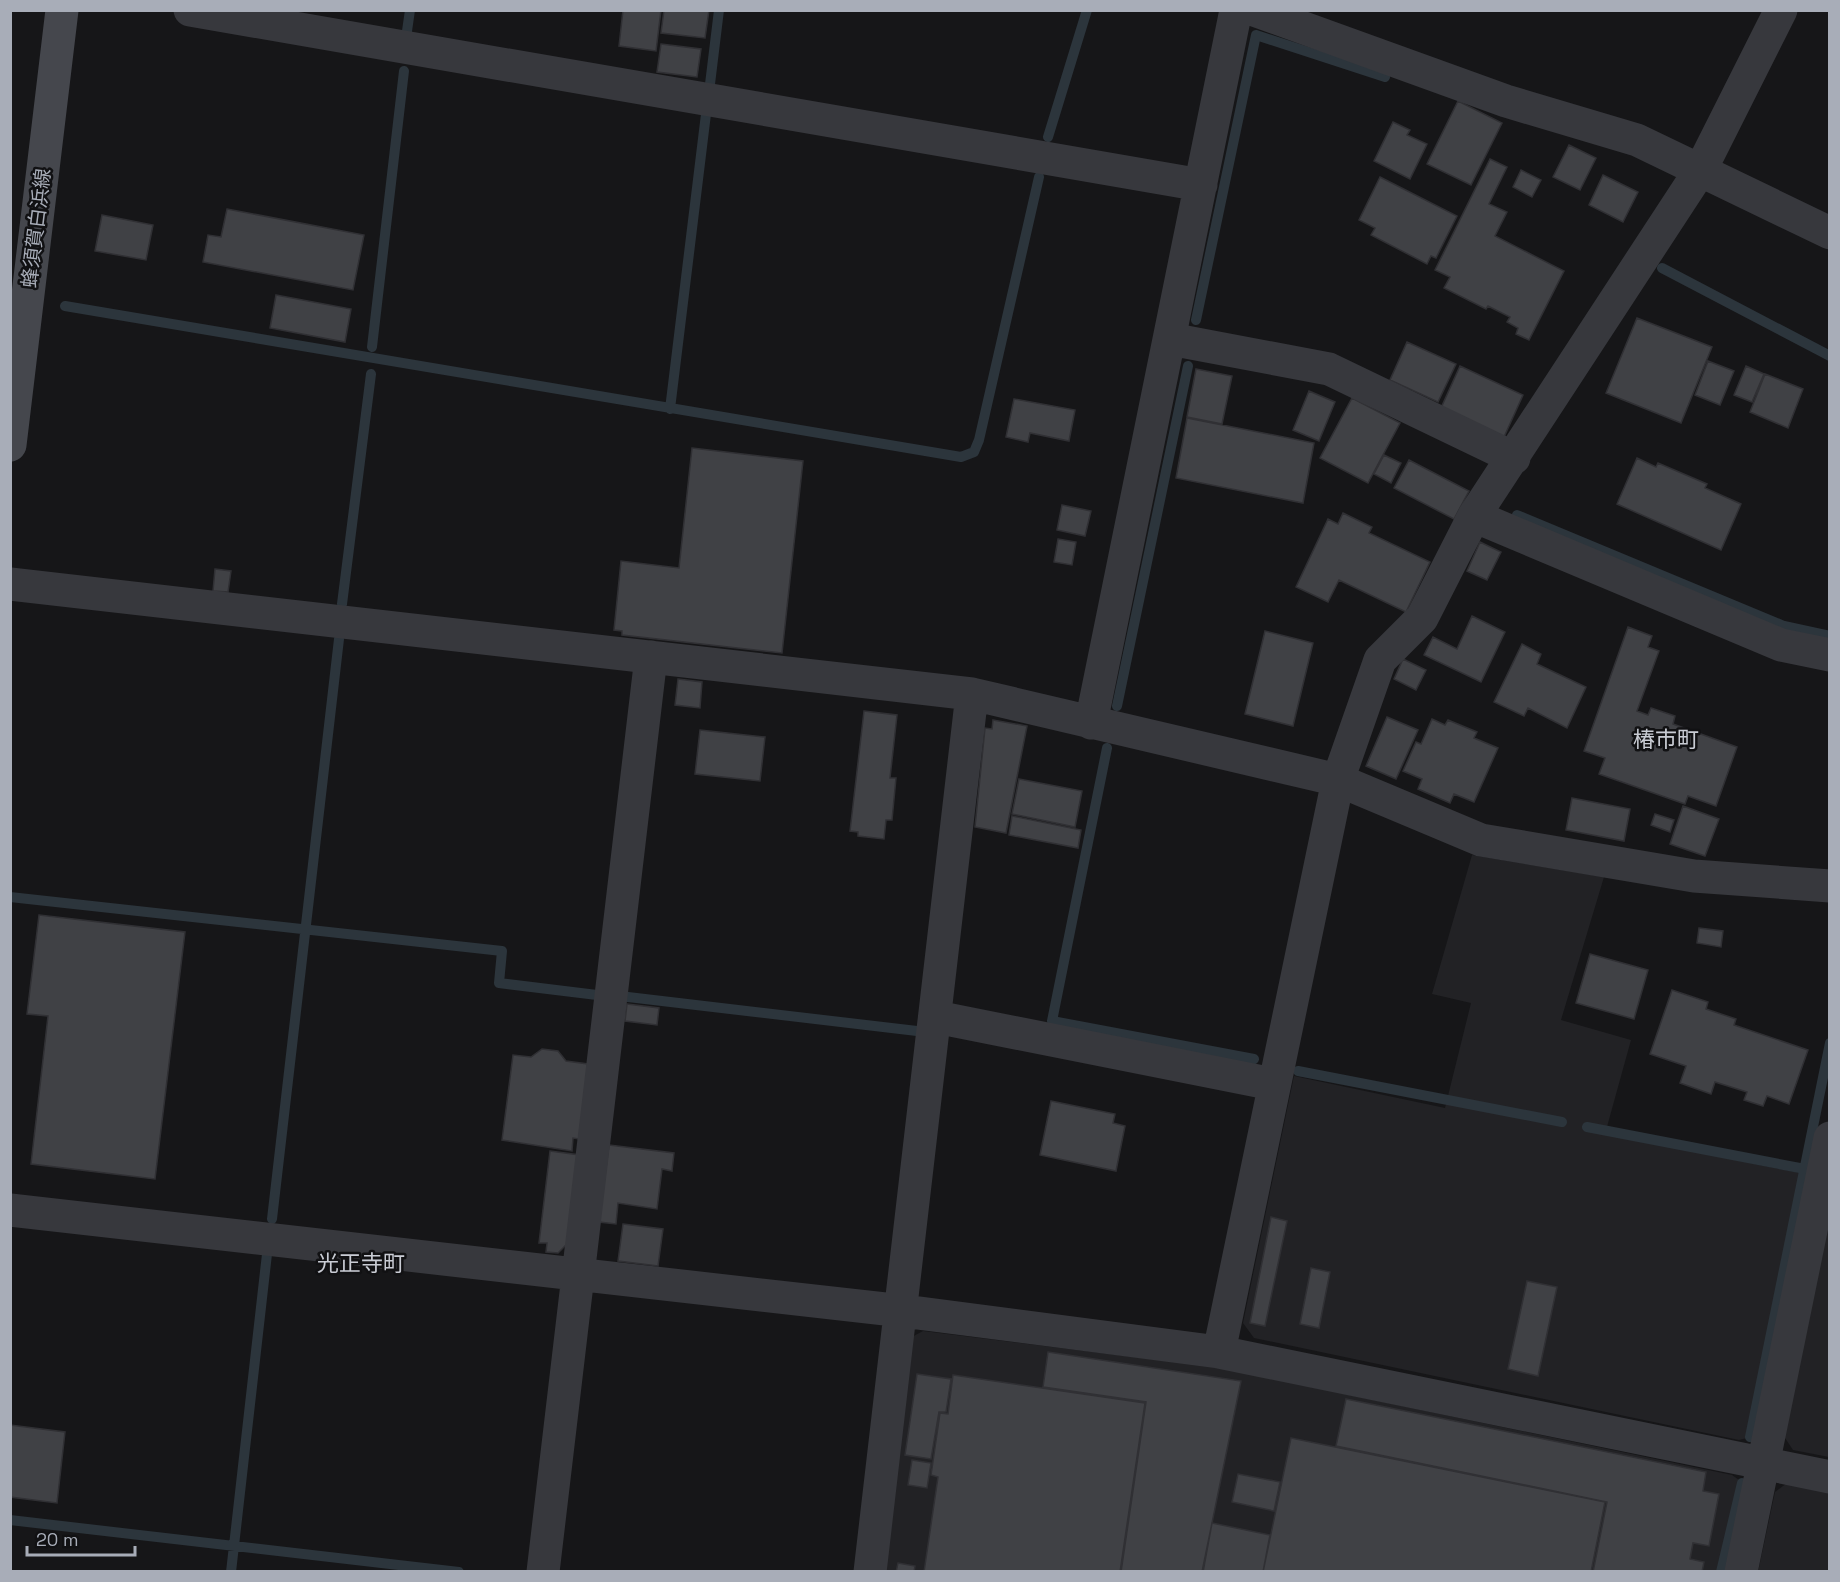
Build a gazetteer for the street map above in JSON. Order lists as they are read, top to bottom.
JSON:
{
  "streets": {
    "main road": ["蜂須賀白浜線"]
  },
  "districts": ["椿市町", "光正寺町"],
  "scale_bar": "20 m"
}
